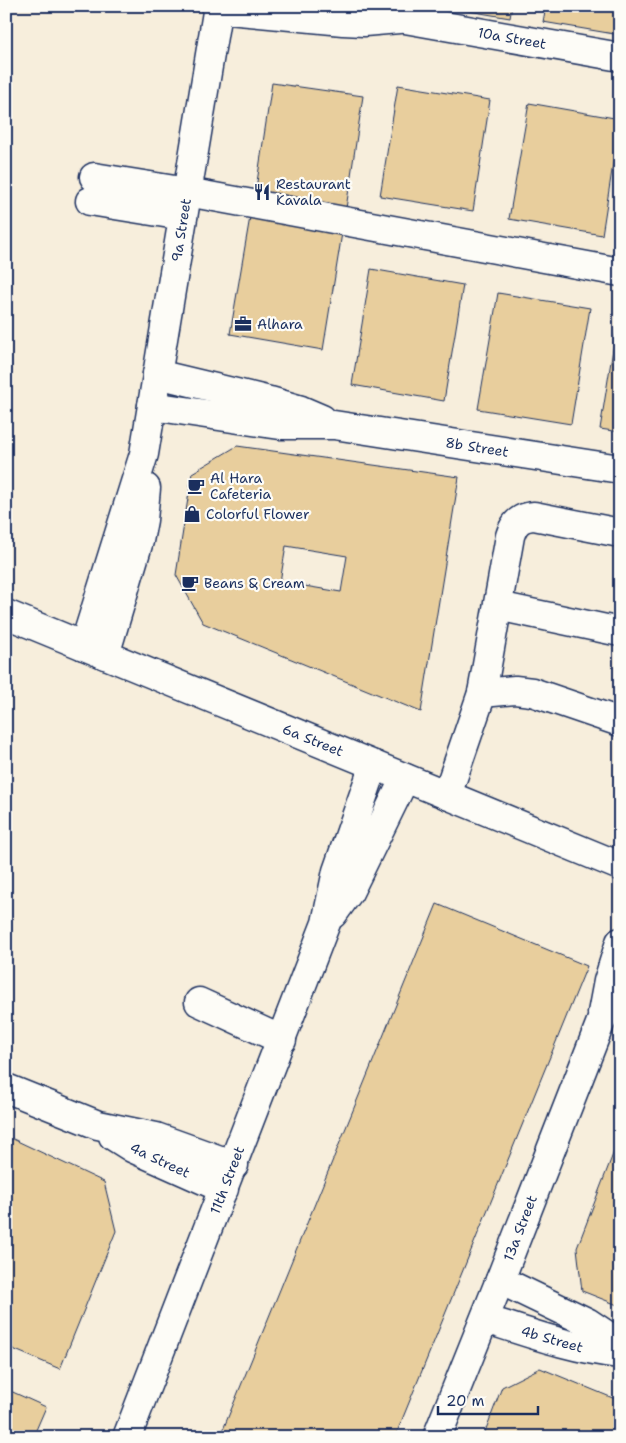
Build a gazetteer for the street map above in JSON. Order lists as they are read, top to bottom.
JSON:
{
  "streets": {
    "street": [
      "10a Street",
      "9a Street",
      "8b Street",
      "6a Street",
      "4a Street",
      "11th Street",
      "13a Street",
      "4b Street"
    ]
  },
  "crossings": [
    ["10a Street", "9a Street"],
    ["9a Street", "8b Street"],
    ["9a Street", "6a Street"],
    ["6a Street", "11th Street"],
    ["4a Street", "11th Street"],
    ["13a Street", "4b Street"]
  ],
  "places": {
    "restaurant": ["Restaurant Kavala"],
    "office": ["Alhara"],
    "cafe": ["Al Hara Cafeteria", "Beans & Cream"],
    "shop": ["Colorful Flower"]
  },
  "scale_bar": "20 m"
}
